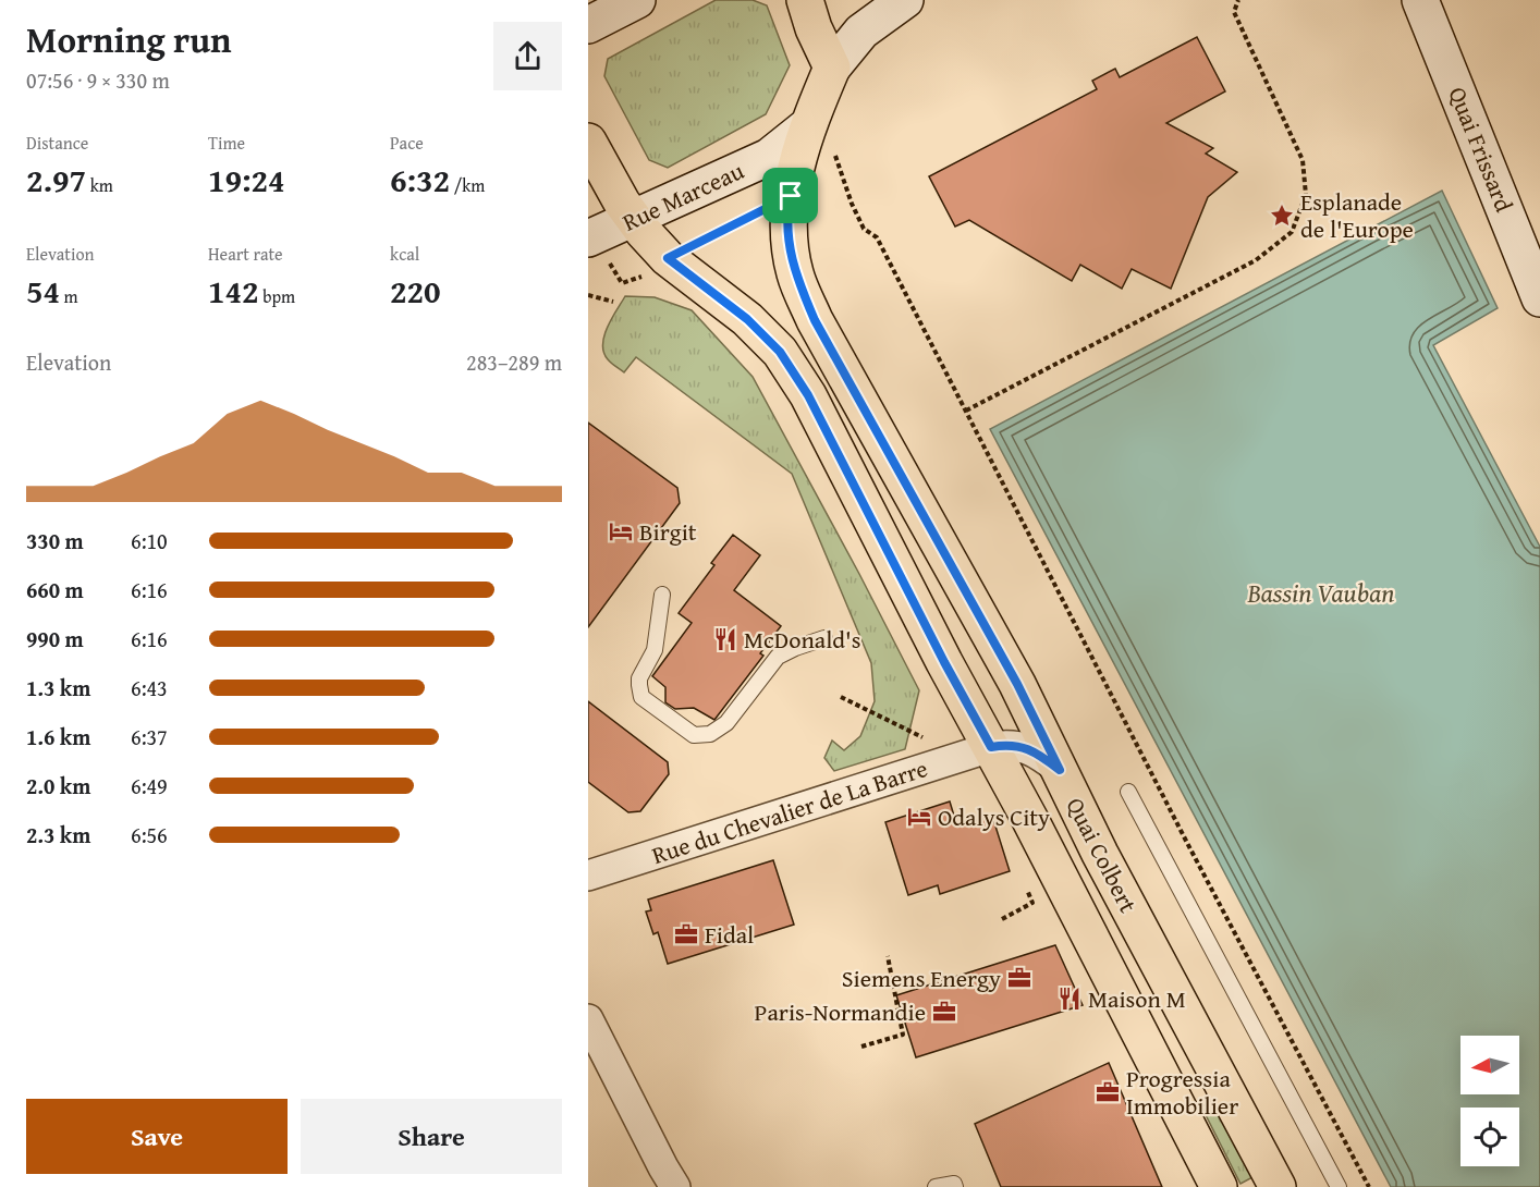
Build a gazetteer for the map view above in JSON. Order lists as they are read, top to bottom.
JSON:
{
  "streets": {
    "main road": ["Quai Colbert"],
    "street": ["Quai Frissard", "Rue Marceau", "Rue du Chevalier de La Barre"]
  },
  "crossings": [
    ["Rue Marceau", "Quai Colbert"],
    ["Rue du Chevalier de La Barre", "Quai Colbert"]
  ],
  "water": ["Bassin Vauban"],
  "places": {
    "place": ["Esplanade de l'Europe"],
    "hotel": ["Birgit", "Odalys City"],
    "restaurant": ["McDonald's", "Maison M"],
    "office": [
      "Fidal",
      "Siemens Energy",
      "Paris-Normandie",
      "Progressia Immobilier"
    ]
  },
  "north": "left",
  "page": {
    "heading": ["Morning run", "07:56 · 9 × 330 m"],
    "stats": [
      ["Distance", "2.97 km"],
      ["Time", "19:24"],
      ["Pace", "6:32 /km"],
      ["Elevation", "54 m"],
      ["Heart rate", "142 bpm"],
      ["kcal", "220"]
    ],
    "chart": ["Elevation", "283–289 m"],
    "list": [
      {
        "name": "330 m",
        "note": "6:10"
      },
      {
        "name": "660 m",
        "note": "6:16"
      },
      {
        "name": "990 m",
        "note": "6:16"
      },
      {
        "name": "1.3 km",
        "note": "6:43"
      },
      {
        "name": "1.6 km",
        "note": "6:37"
      },
      {
        "name": "2.0 km",
        "note": "6:49"
      },
      {
        "name": "2.3 km",
        "note": "6:56"
      }
    ],
    "buttons": ["Save", "Share"]
  }
}
